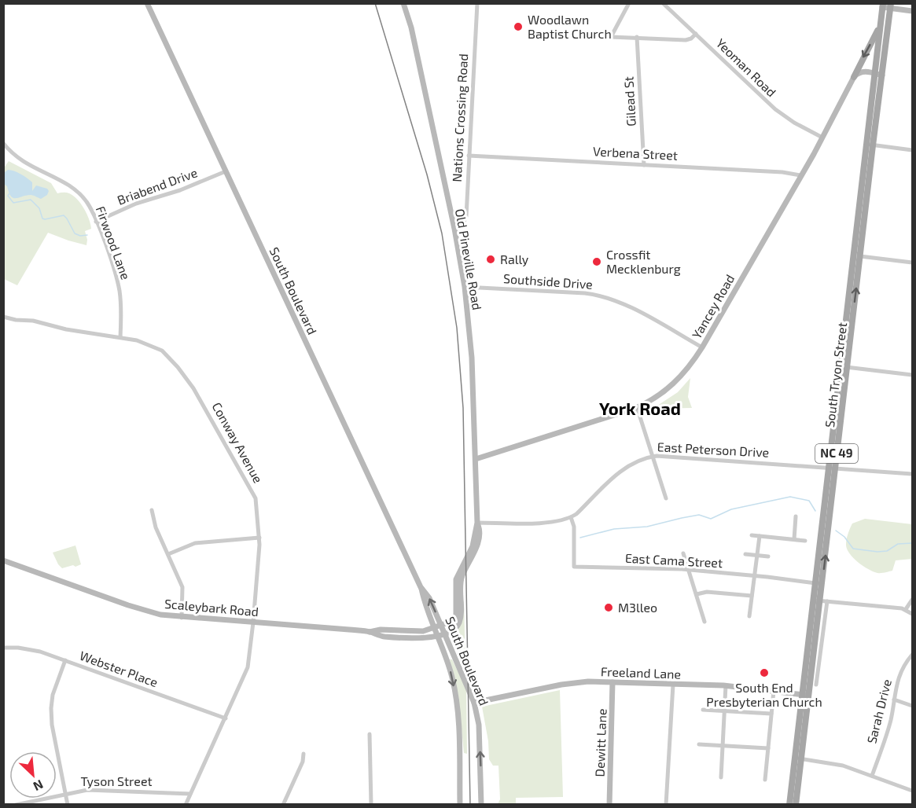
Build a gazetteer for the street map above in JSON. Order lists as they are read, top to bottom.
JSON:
{
  "streets": {
    "main road": ["South Tryon Street", "NC 49"],
    "street": [
      "Yeoman Road",
      "Gilead St",
      "Nations Crossing Road",
      "Verbena Street",
      "Briabend Drive",
      "Firwood Lane",
      "Old Pineville Road",
      "Southside Drive",
      "South Boulevard",
      "Yancey Road",
      "Conway Avenue",
      "East Peterson Drive",
      "East Cama Street",
      "Scaleybark Road",
      "Webster Place",
      "Freeland Lane",
      "Sarah Drive",
      "Dewitt Lane",
      "Tyson Street"
    ]
  },
  "crossings": [
    ["Yeoman Road", "Yancey Road"],
    ["Gilead St", "Verbena Street"],
    ["Nations Crossing Road", "Verbena Street"],
    ["Nations Crossing Road", "Old Pineville Road"],
    ["Verbena Street", "Yancey Road"],
    ["Briabend Drive", "Firwood Lane"],
    ["Briabend Drive", "South Boulevard"],
    ["Firwood Lane", "Conway Avenue"],
    ["Old Pineville Road", "Southside Drive"],
    ["Old Pineville Road", "South Boulevard"],
    ["Old Pineville Road", "Yancey Road"],
    ["Old Pineville Road", "Scaleybark Road"],
    ["Southside Drive", "Yancey Road"],
    ["South Boulevard", "Scaleybark Road"],
    ["South Boulevard", "Freeland Lane"],
    ["South Tryon Street", "East Peterson Drive"],
    ["South Tryon Street", "East Cama Street"],
    ["South Tryon Street", "Freeland Lane"],
    ["Conway Avenue", "Scaleybark Road"],
    ["Conway Avenue", "Webster Place"],
    ["Conway Avenue", "Tyson Street"],
    ["East Peterson Drive", "East Cama Street"],
    ["Freeland Lane", "Dewitt Lane"]
  ],
  "districts": ["York Road"],
  "places": [
    "Woodlawn Baptist Church",
    "Rally",
    "Crossfit Mecklenburg",
    "M3lleo",
    "South End Presbyterian Church"
  ],
  "north": "bottom right"
}
